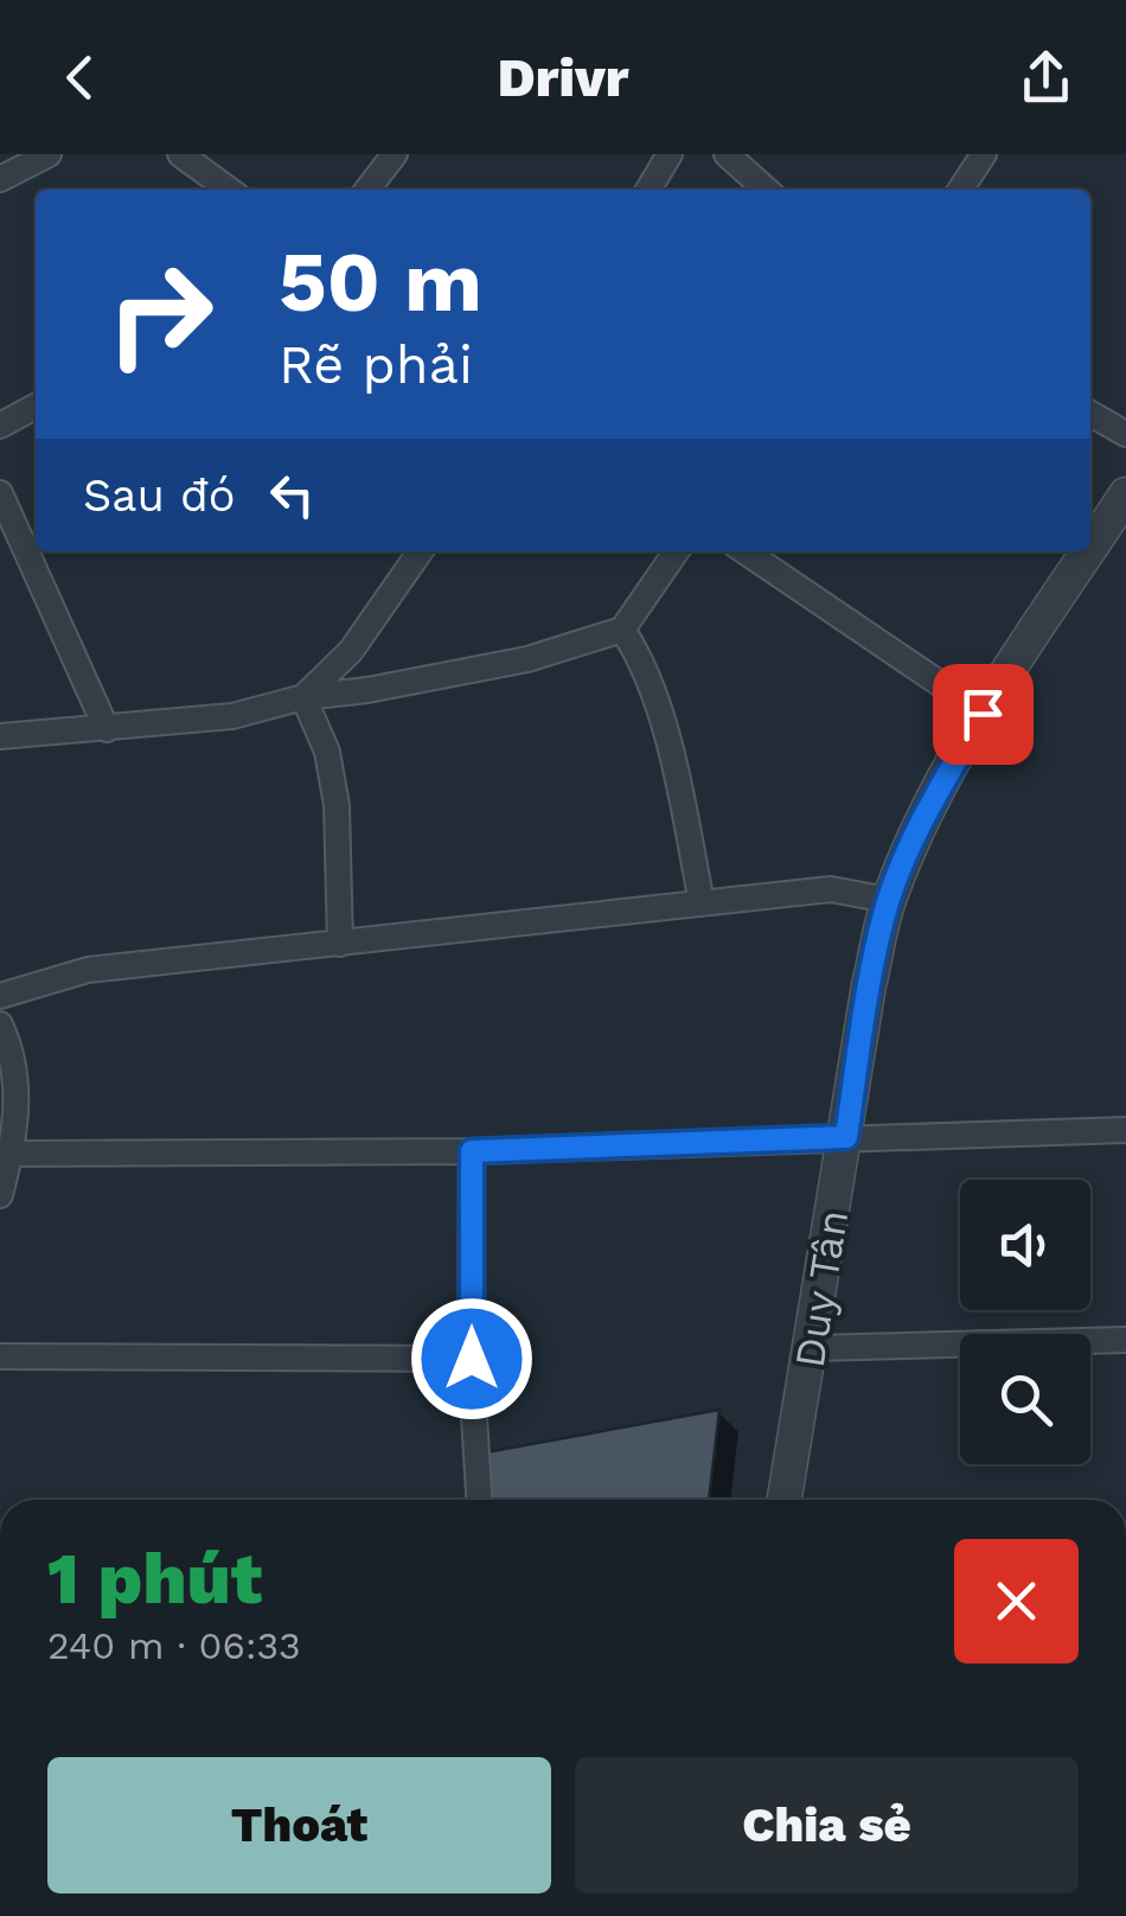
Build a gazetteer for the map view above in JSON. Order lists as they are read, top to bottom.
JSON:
{
  "streets": {
    "street": ["Duy Tân"]
  },
  "page": {
    "header": "Drivr",
    "turn": ["50 m", "Rẽ phải"],
    "then": "Sau đó",
    "heading": ["1 phút", "240 m · 06:33"],
    "buttons": ["Thoát", "Chia sẻ"]
  }
}
